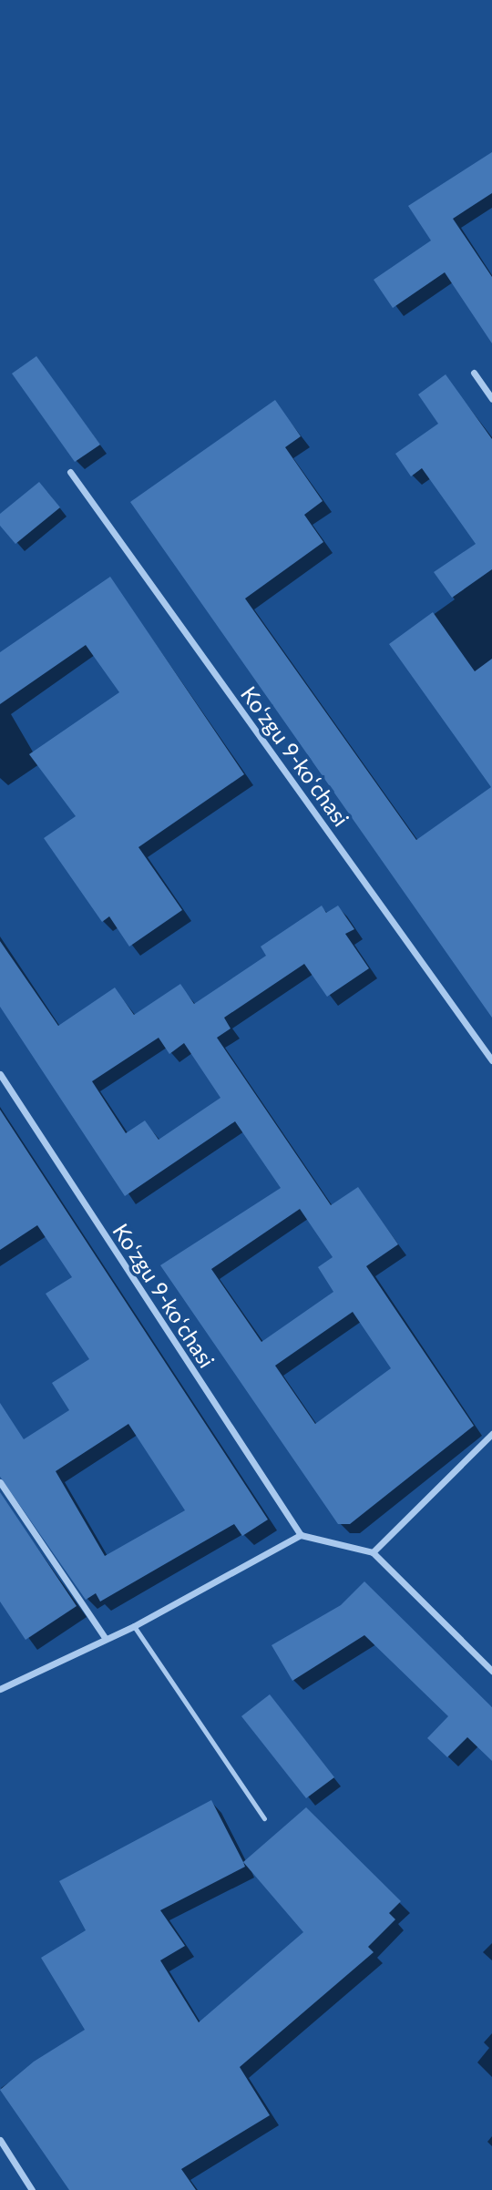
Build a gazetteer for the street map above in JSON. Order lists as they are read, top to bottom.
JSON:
{
  "streets": {
    "street": ["Koʻzgu 9-koʻchasi"]
  }
}
